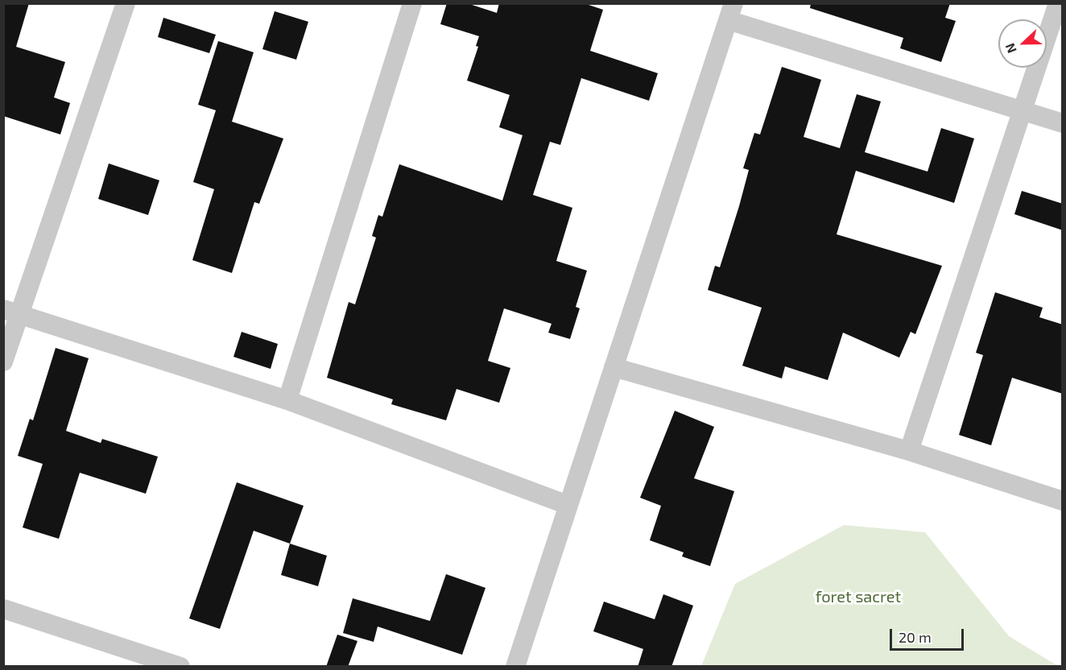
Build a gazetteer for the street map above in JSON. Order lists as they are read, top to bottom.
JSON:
{
  "parks": ["foret sacret"],
  "scale_bar": "20 m",
  "north": "left"
}
